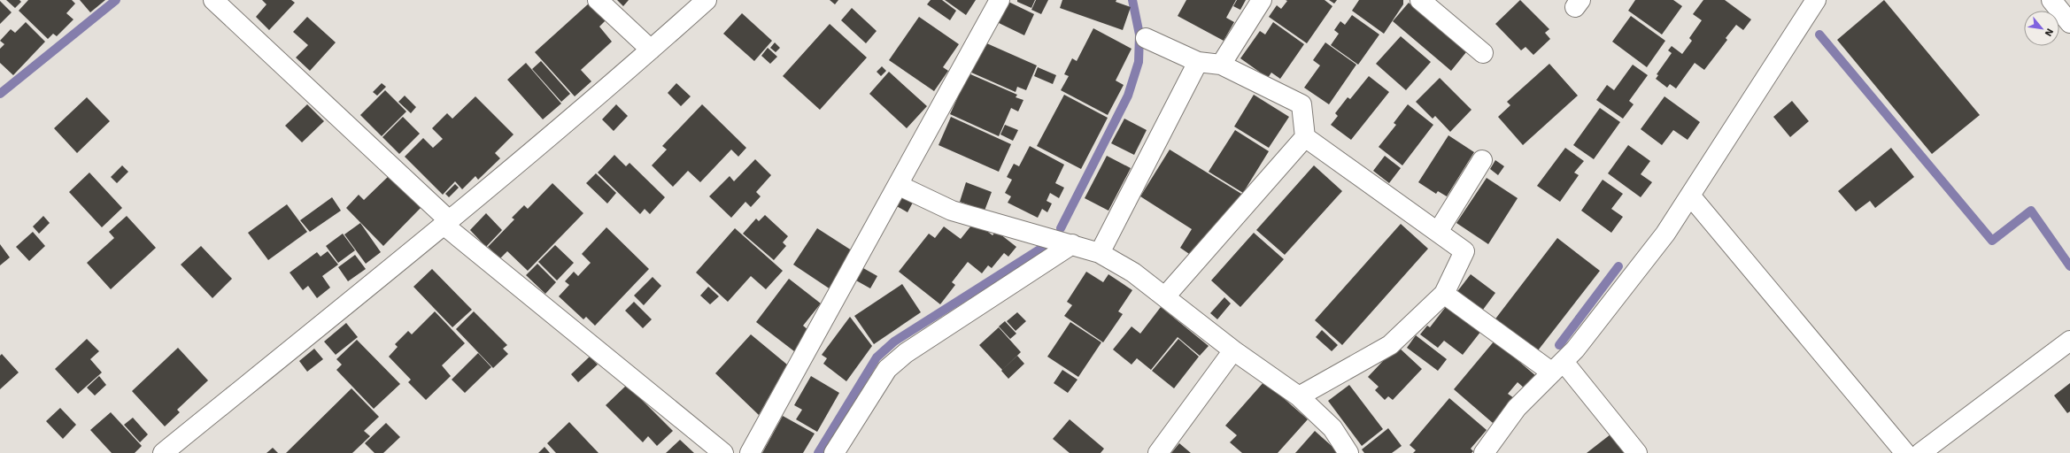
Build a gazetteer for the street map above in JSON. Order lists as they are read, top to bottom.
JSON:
{
  "north": "bottom right"
}
